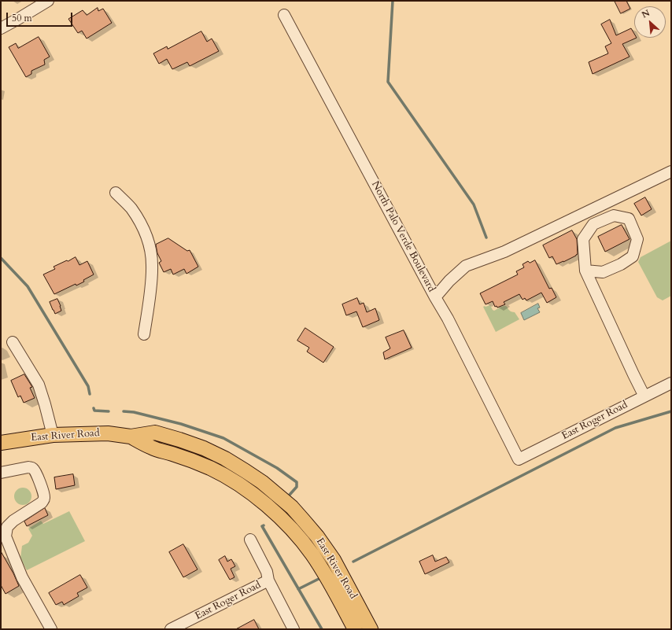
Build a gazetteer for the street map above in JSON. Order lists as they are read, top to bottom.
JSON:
{
  "streets": {
    "main road": ["East River Road"],
    "street": ["North Palo Verde Boulevard", "East Roger Road"]
  },
  "crossings": [
    ["North Palo Verde Boulevard", "East Roger Road"]
  ],
  "scale_bar": "50 m",
  "north": "top left"
}
